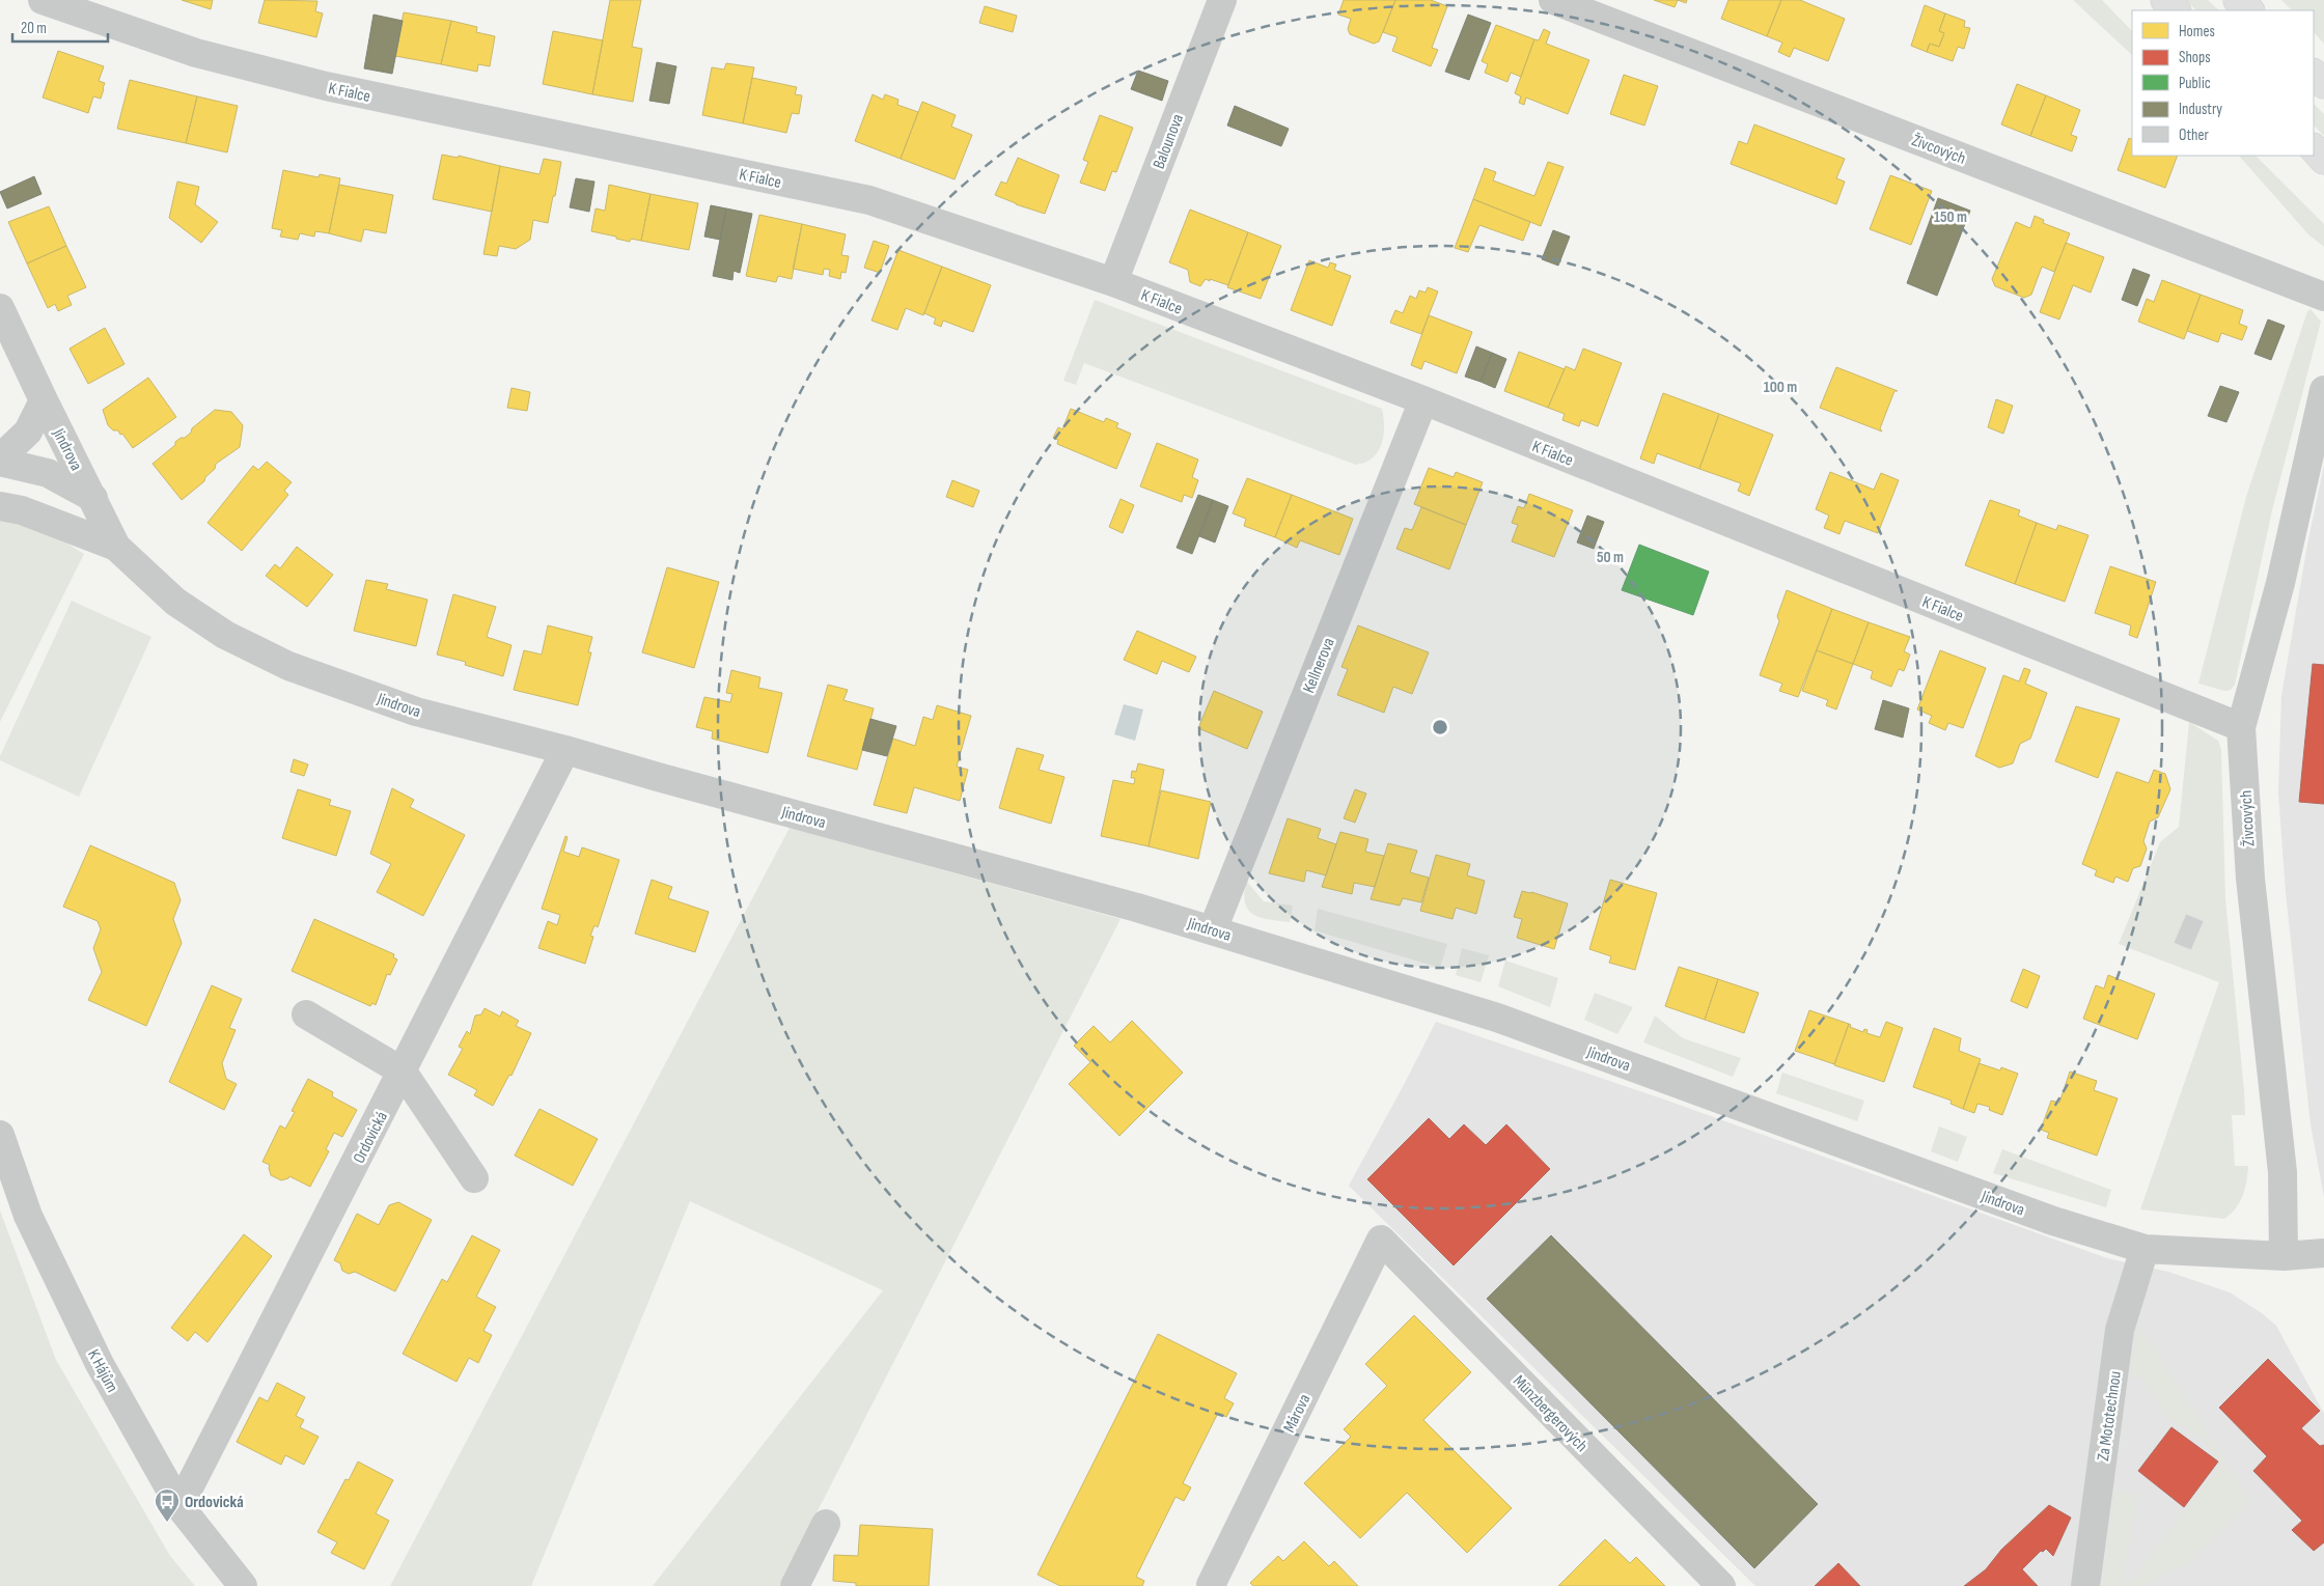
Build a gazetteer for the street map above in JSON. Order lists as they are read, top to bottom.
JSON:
{
  "streets": {
    "street": [
      "K Fialce",
      "Balounova",
      "Živcových",
      "Jindrova",
      "Kellnerova",
      "Ordovická",
      "K Hájům",
      "Márova",
      "Münzbergerových",
      "Za Mototechnou"
    ]
  },
  "crossings": [
    ["K Fialce", "Balounova"],
    ["K Fialce", "Živcových"],
    ["K Fialce", "Kellnerova"],
    ["Živcových", "Jindrova"],
    ["Jindrova", "Kellnerova"],
    ["Jindrova", "Ordovická"],
    ["Jindrova", "Za Mototechnou"],
    ["Ordovická", "K Hájům"],
    ["Márova", "Münzbergerových"]
  ],
  "places": {
    "bus stop": ["Ordovická"]
  },
  "legend": [
    "Homes",
    "Shops",
    "Public",
    "Industry",
    "Other"
  ],
  "scale_bar": "20 m",
  "rings": ["150 m", "100 m", "50 m"]
}
